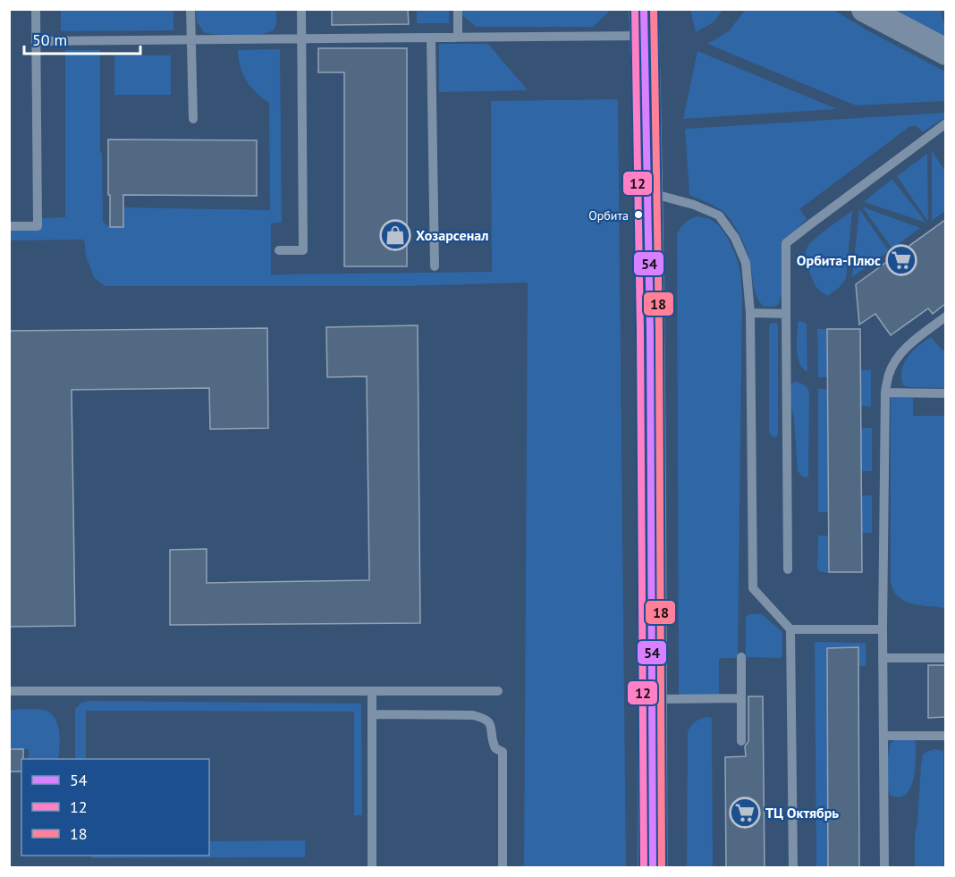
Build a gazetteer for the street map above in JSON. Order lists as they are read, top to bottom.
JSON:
{
  "places": {
    "other": ["Орбита"],
    "shop": ["Хозарсенал"],
    "supermarket": ["Орбита-Плюс", "ТЦ Октябрь"]
  },
  "lines": ["transit line 54", "transit line 12", "transit line 18"],
  "legend": ["54", "12", "18"],
  "scale_bar": "50 m"
}
